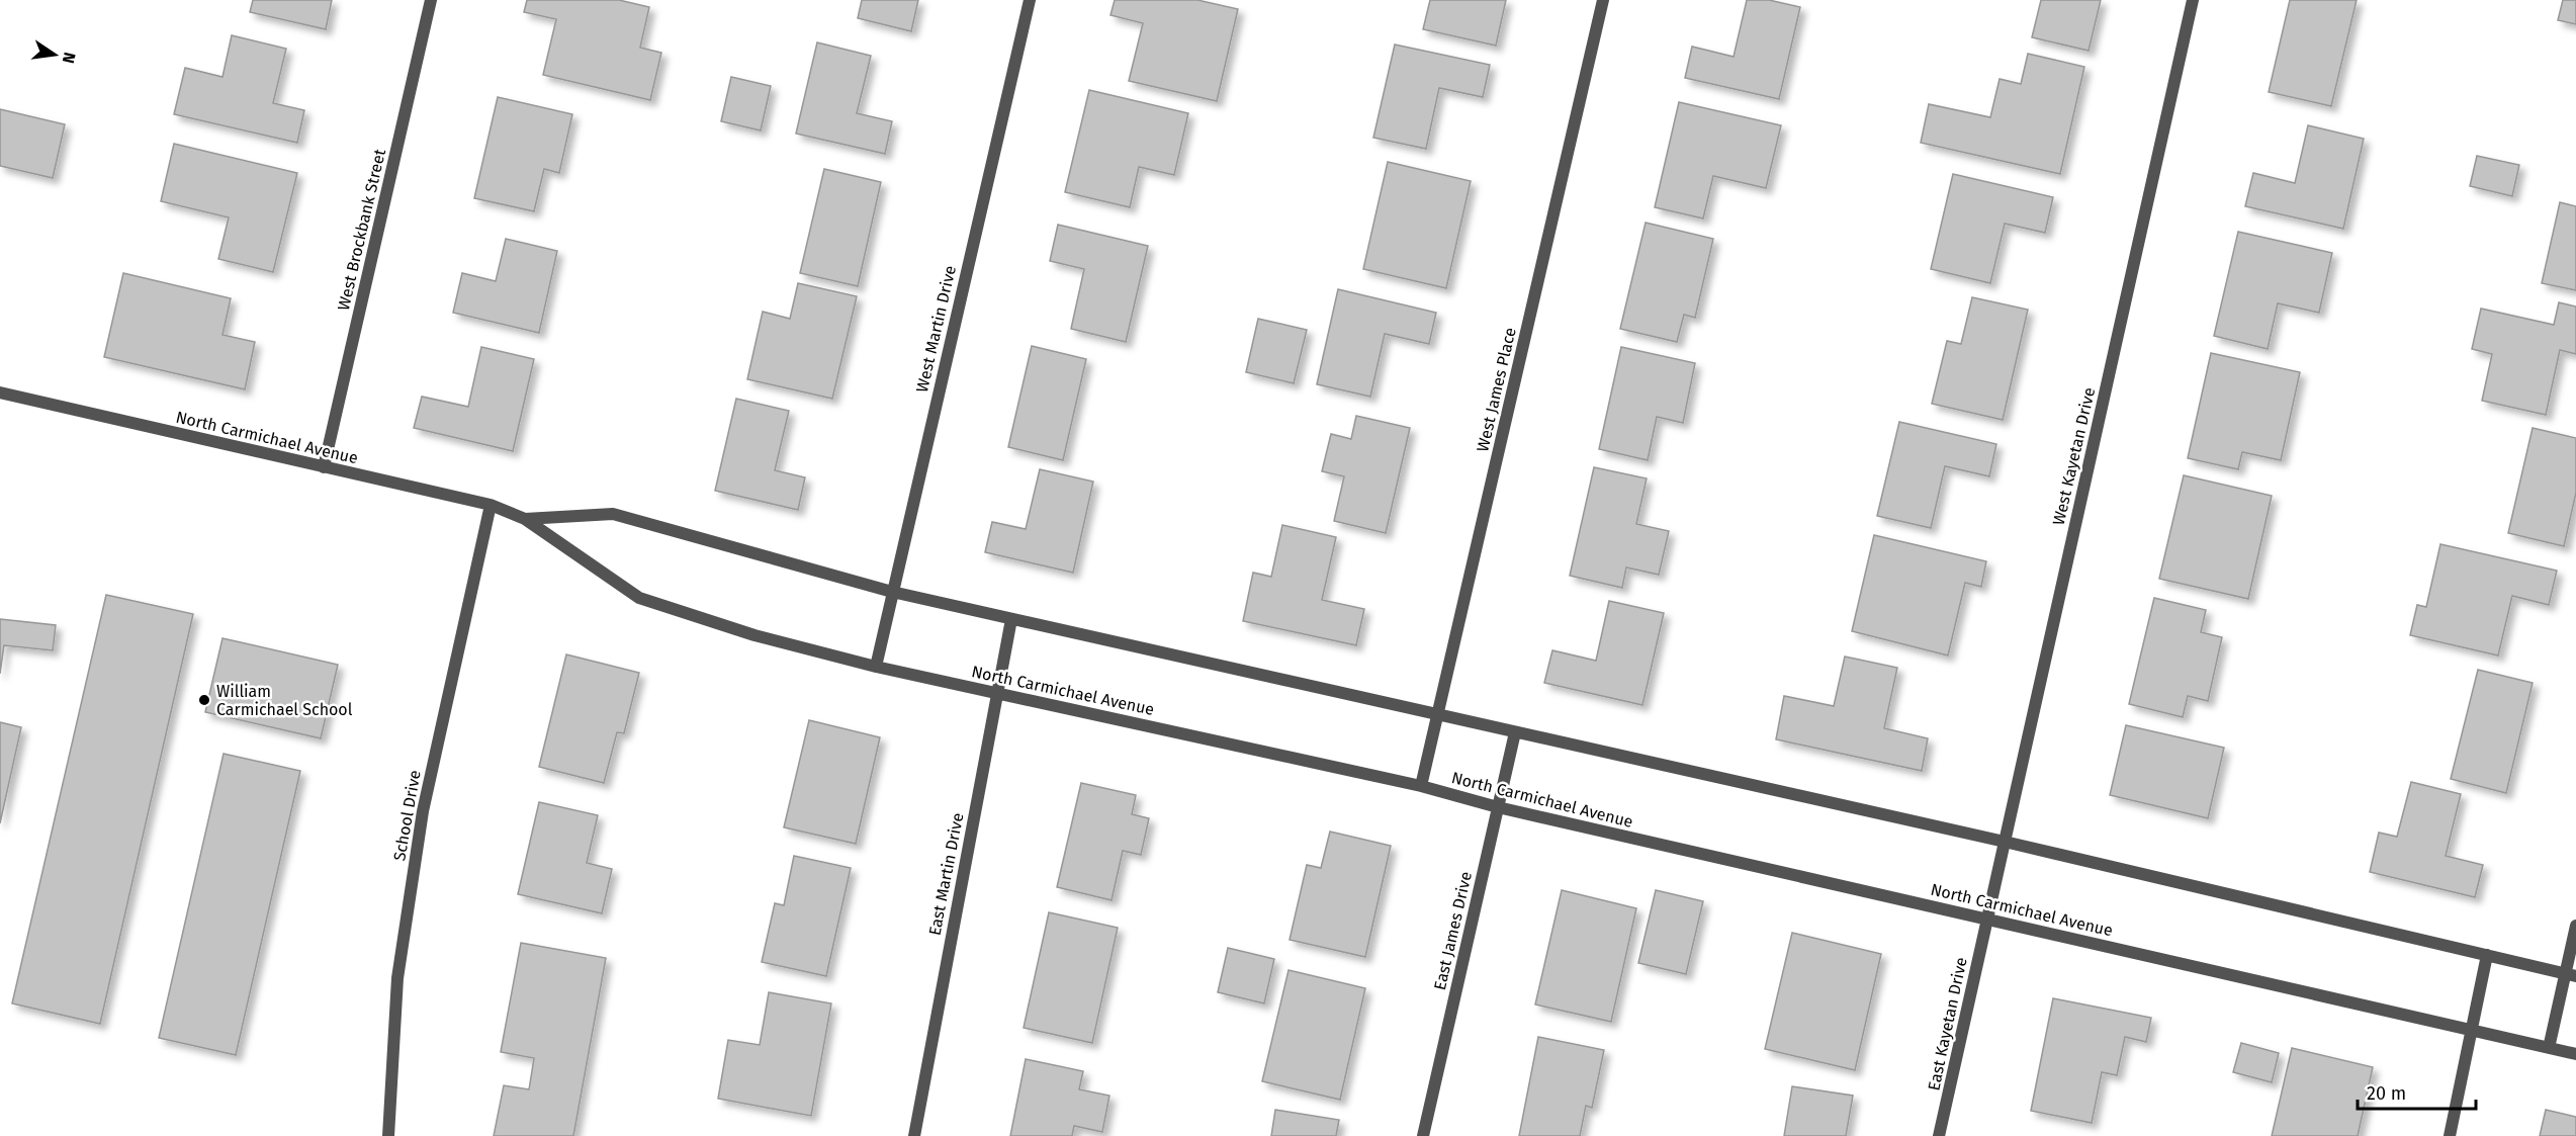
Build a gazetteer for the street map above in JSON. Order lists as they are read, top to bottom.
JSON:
{
  "streets": {
    "street": [
      "West Brockbank Street",
      "West Martin Drive",
      "West James Place",
      "North Carmichael Avenue",
      "West Kayetan Drive",
      "School Drive",
      "East Martin Drive",
      "East James Drive",
      "East Kayetan Drive"
    ]
  },
  "crossings": [
    ["West Brockbank Street", "North Carmichael Avenue"],
    ["West Martin Drive", "North Carmichael Avenue"],
    ["West James Place", "North Carmichael Avenue"],
    ["North Carmichael Avenue", "West Kayetan Drive"],
    ["North Carmichael Avenue", "School Drive"],
    ["North Carmichael Avenue", "East Martin Drive"],
    ["North Carmichael Avenue", "East James Drive"],
    ["North Carmichael Avenue", "East Kayetan Drive"],
    ["West Kayetan Drive", "East Kayetan Drive"]
  ],
  "places": ["William Carmichael School"],
  "scale_bar": "20 m",
  "north": "right"
}
